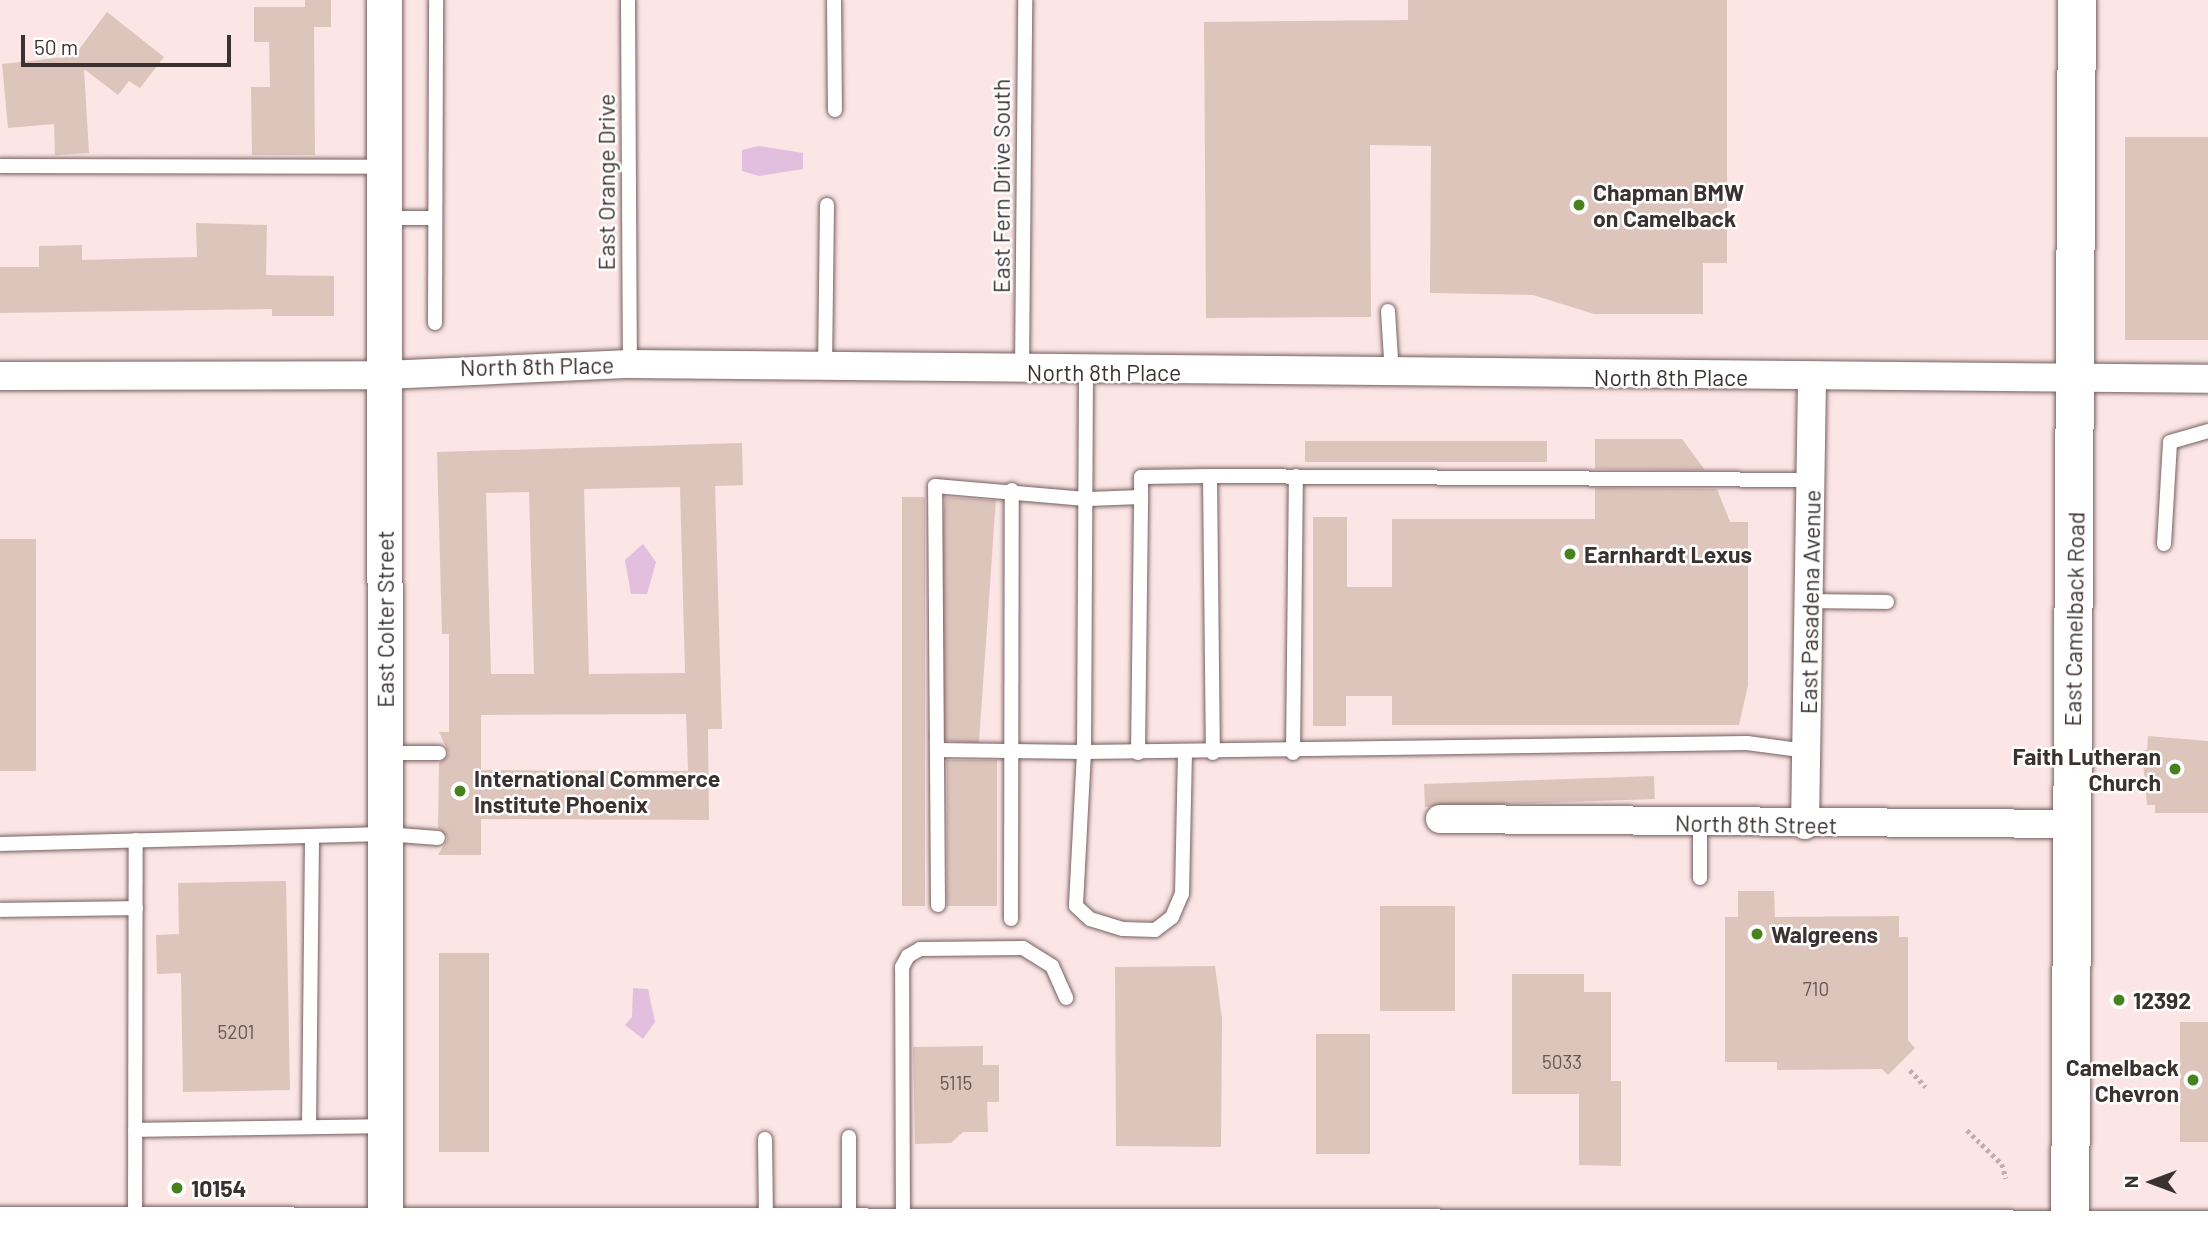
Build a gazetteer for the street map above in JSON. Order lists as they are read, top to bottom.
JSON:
{
  "streets": {
    "main road": ["East Camelback Road"],
    "street": [
      "North 8th Place",
      "East Pasadena Avenue",
      "East Colter Street",
      "North 8th Street"
    ],
    "lane": ["East Orange Drive", "East Fern Drive South"]
  },
  "crossings": [
    ["East Orange Drive", "North 8th Place"],
    ["East Fern Drive South", "North 8th Place"],
    ["North 8th Place", "East Pasadena Avenue"],
    ["North 8th Place", "East Colter Street"],
    ["North 8th Place", "East Camelback Road"],
    ["East Pasadena Avenue", "North 8th Street"],
    ["East Camelback Road", "North 8th Street"]
  ],
  "places": [
    "Chapman BMW on Camelback",
    "Earnhardt Lexus",
    "Faith Lutheran Church",
    "International Commerce Institute Phoenix",
    "Walgreens",
    "12392",
    "Camelback Chevron",
    "10154"
  ],
  "house_numbers": [
    "710",
    "5201",
    "5033",
    "5115"
  ],
  "scale_bar": "50 m",
  "north": "left"
}
